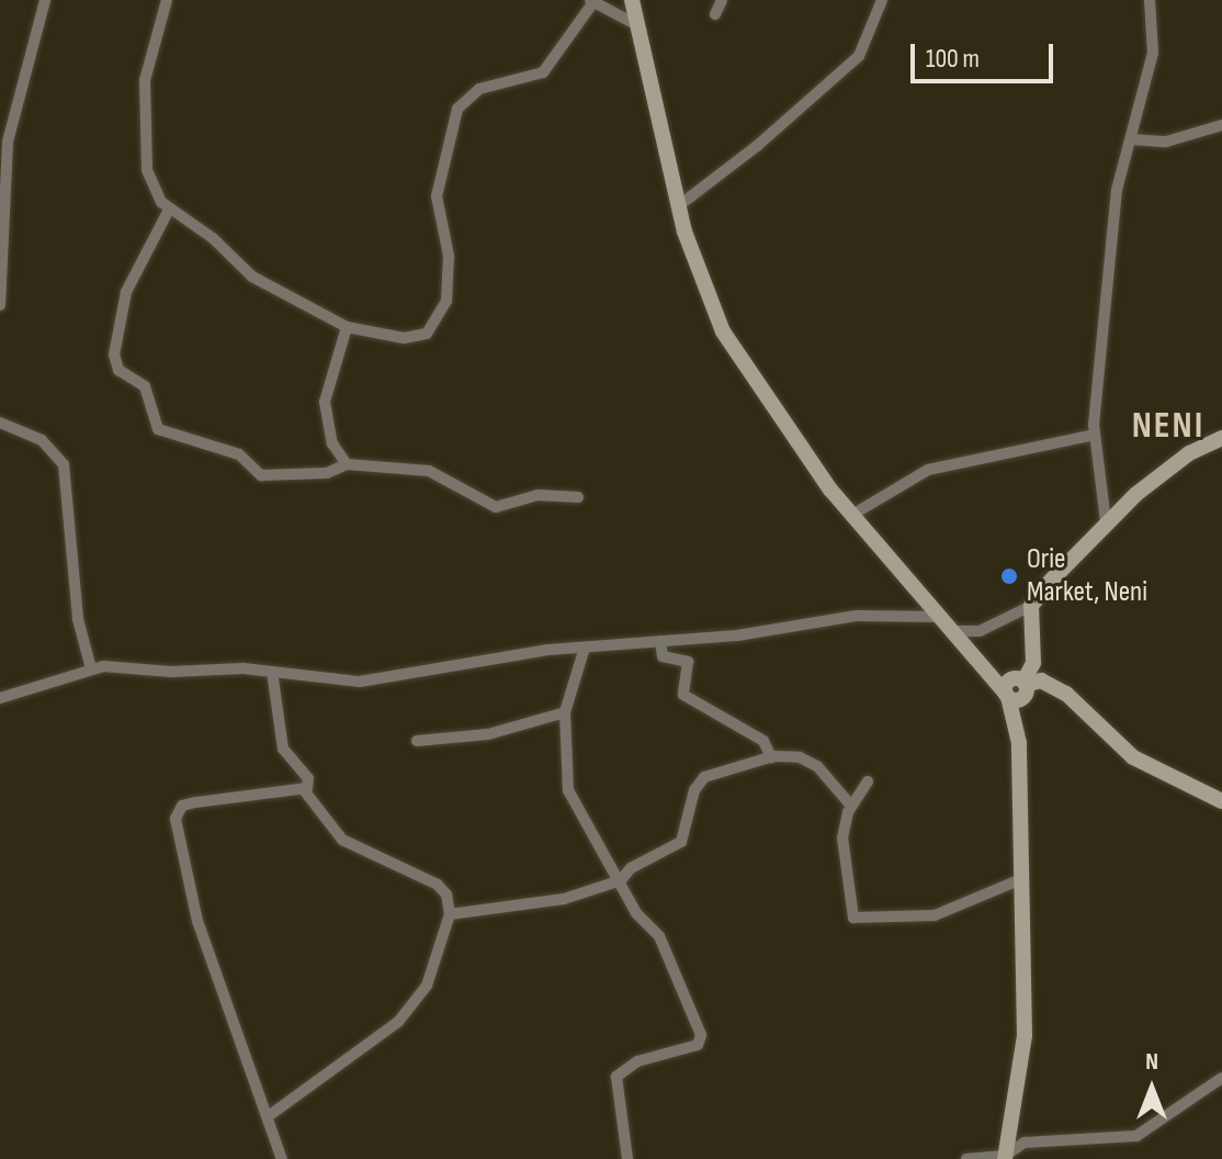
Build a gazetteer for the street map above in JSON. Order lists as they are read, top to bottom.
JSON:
{
  "districts": ["NENI"],
  "places": ["Orie Market, Neni"],
  "scale_bar": "100 m",
  "north": "top"
}
